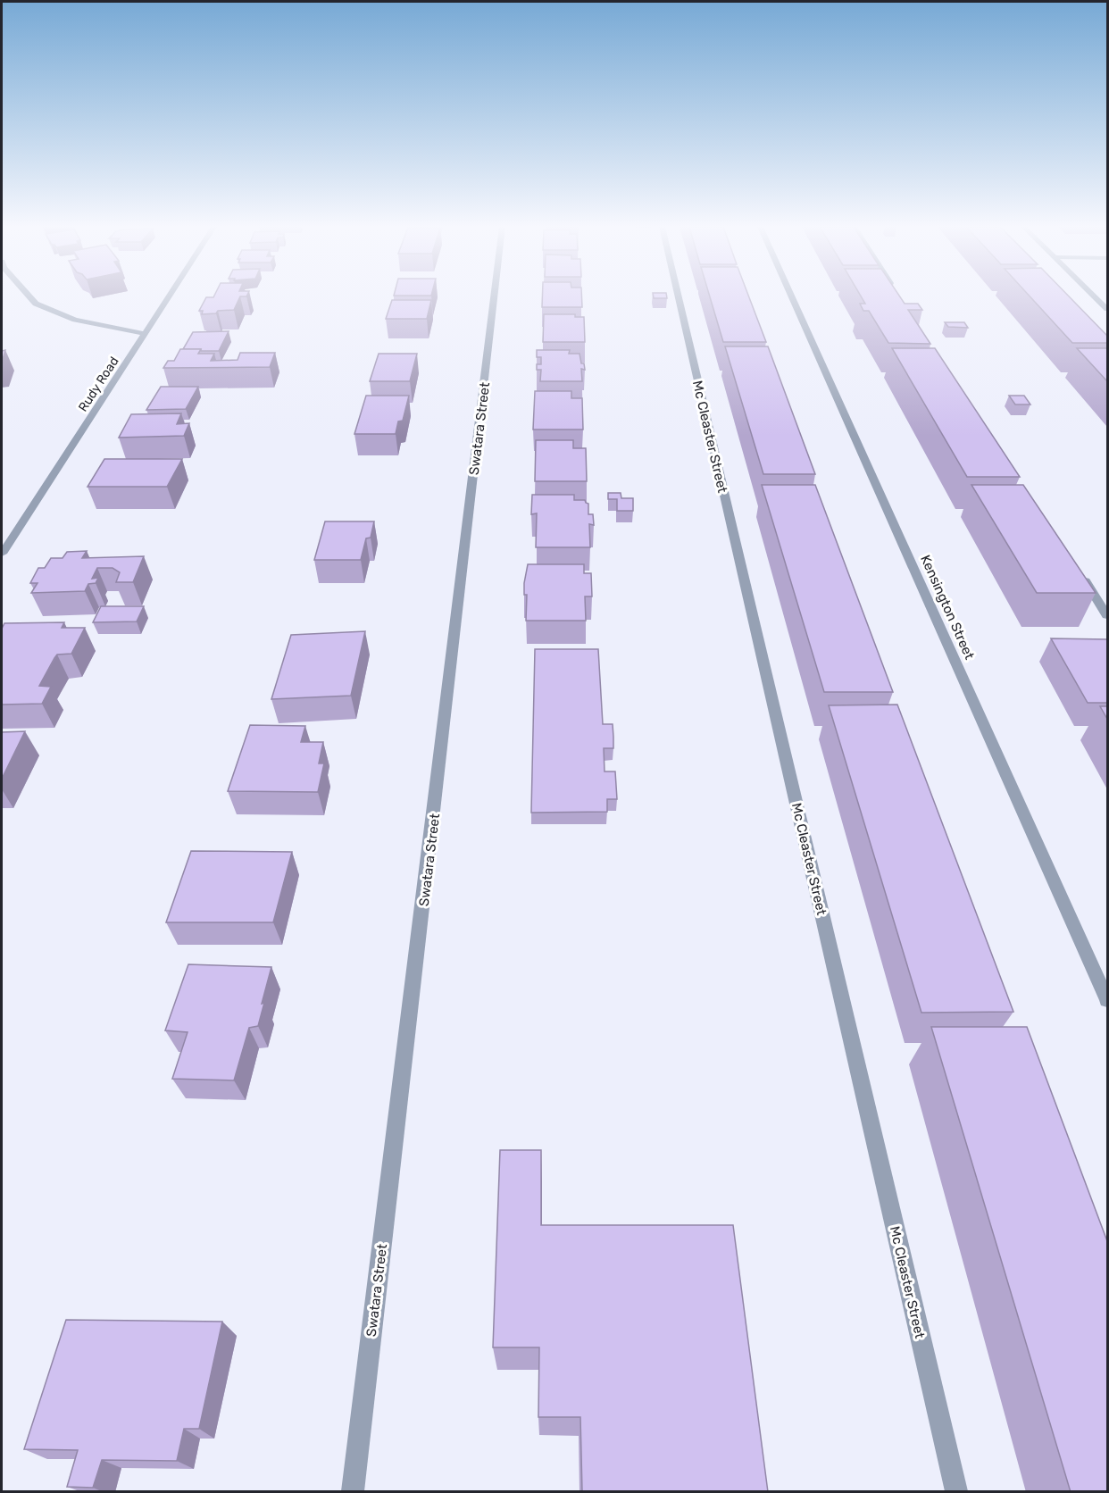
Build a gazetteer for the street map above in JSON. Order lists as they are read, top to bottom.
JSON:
{
  "streets": {
    "street": [
      "Rudy Road",
      "Swatara Street",
      "Mc Cleaster Street",
      "Kensington Street"
    ]
  }
}
